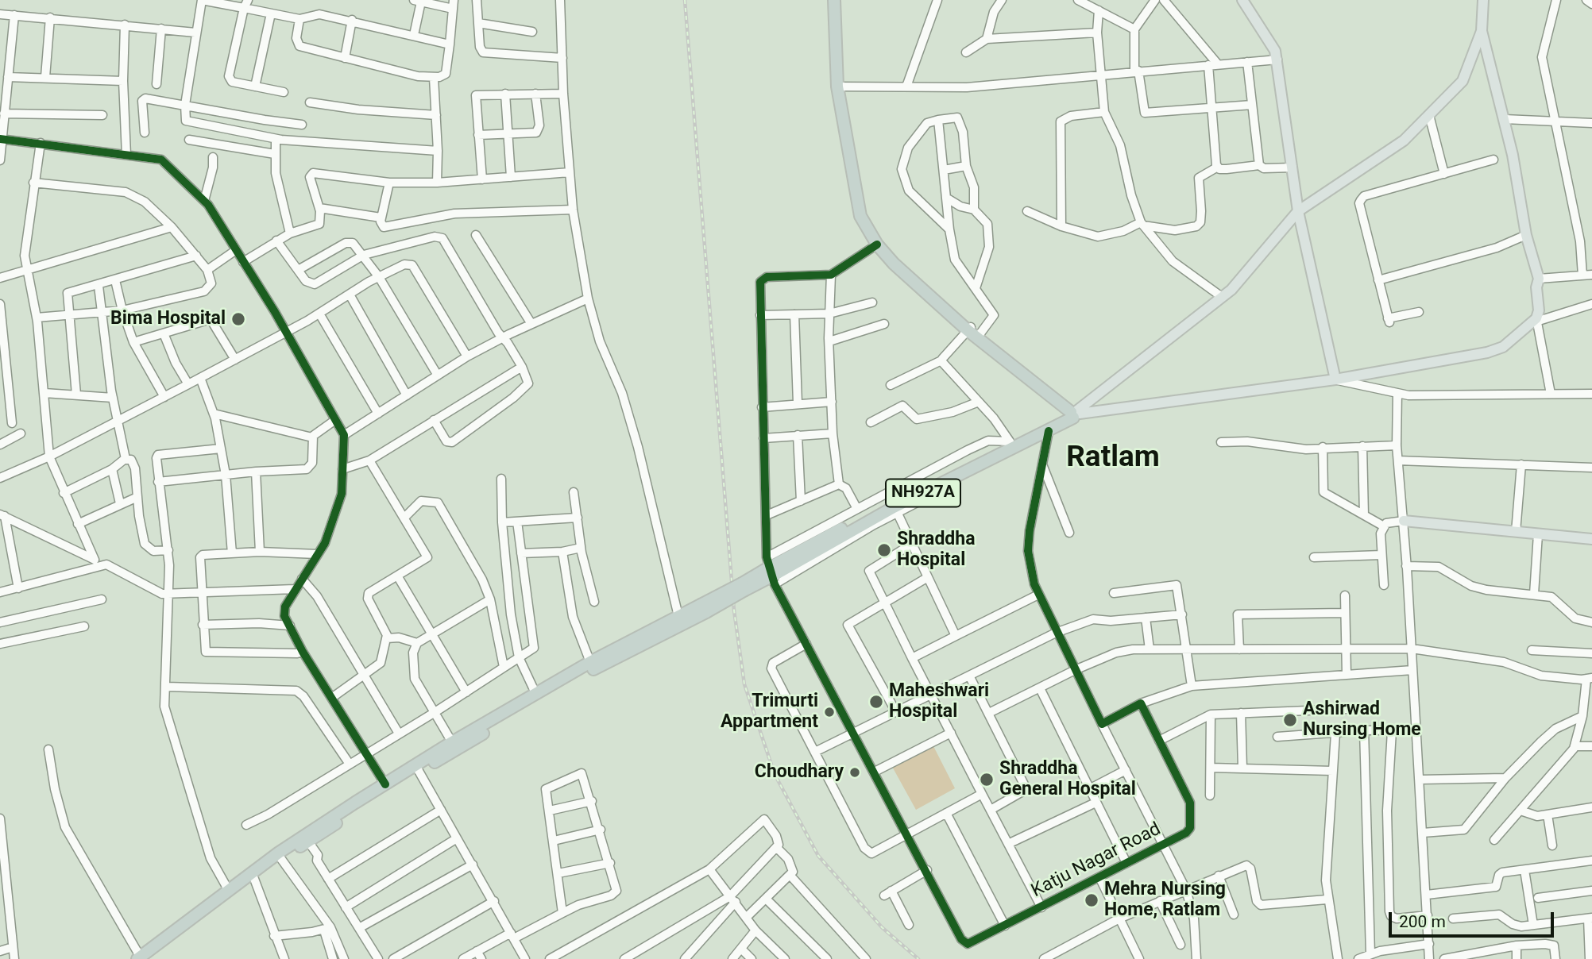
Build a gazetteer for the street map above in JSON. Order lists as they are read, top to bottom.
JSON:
{
  "streets": {
    "highway": ["NH927A"],
    "street": ["Katju Nagar Road"]
  },
  "crossings": [
    ["NH927A", "Katju Nagar Road"]
  ],
  "districts": ["Ratlam"],
  "places": [
    "Bima Hospital",
    "Shraddha Hospital",
    "Maheshwari Hospital",
    "Trimurti Appartment",
    "Ashirwad Nursing Home",
    "Choudhary",
    "Shraddha General Hospital",
    "Mehra Nursing Home, Ratlam"
  ],
  "scale_bar": "200 m"
}
